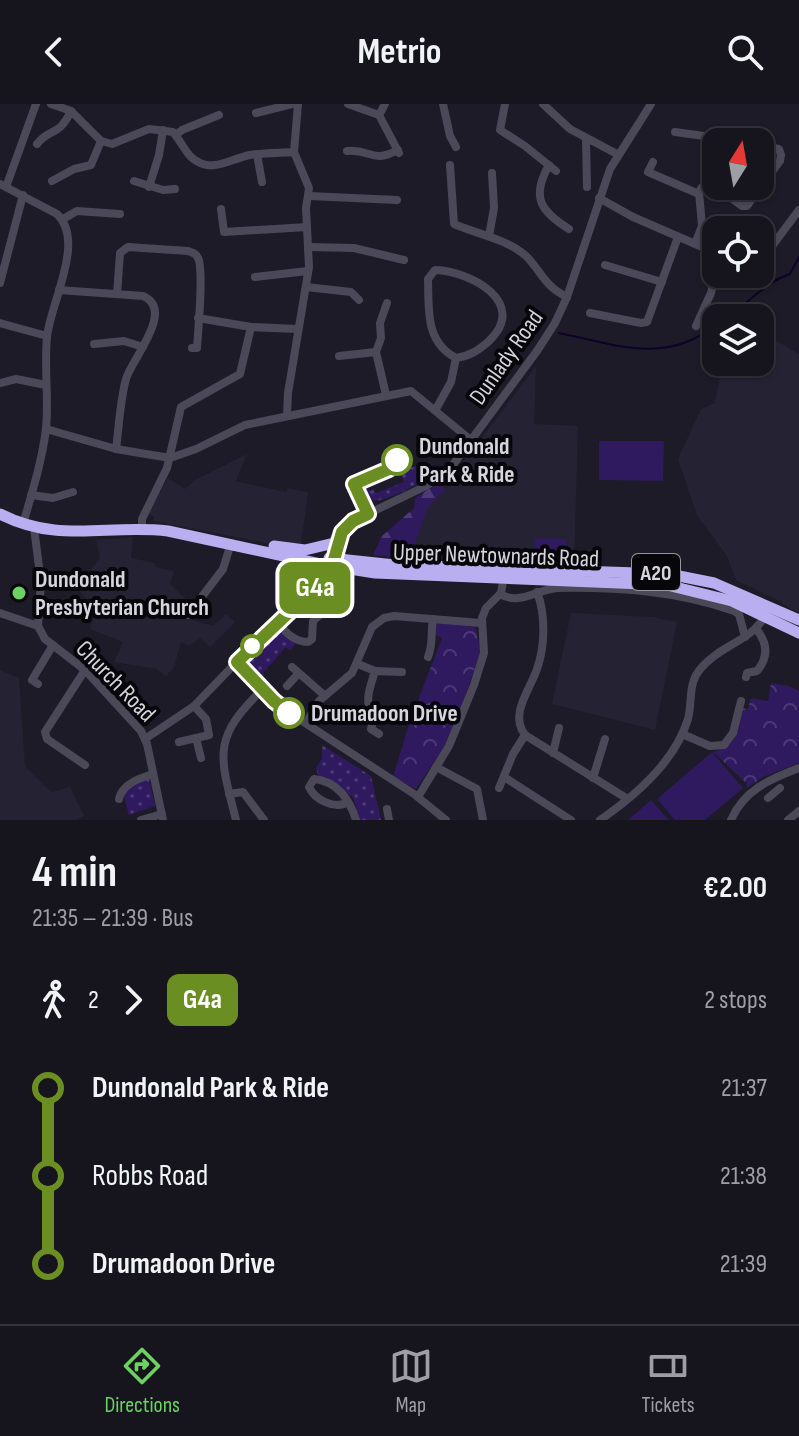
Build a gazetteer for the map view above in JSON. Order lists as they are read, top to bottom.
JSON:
{
  "streets": {
    "highway": ["Upper Newtownards Road", "A20"],
    "street": ["Dunlady Road", "Church Road"]
  },
  "places": ["Dundonald Park & Ride", "Dundonald Presbyterian Church", "Drumadoon Drive"],
  "lines": ["bus line G4a"],
  "north": "top",
  "page": {
    "header": "Metrio",
    "on_map": "G4a",
    "heading": ["4 min", "21:35 – 21:39 · Bus", "€2.00"],
    "legs": ["2", "G4a", "2 stops"],
    "list": [
      {
        "name": "Dundonald Park & Ride",
        "value": "21:37"
      },
      {
        "name": "Robbs Road",
        "value": "21:38"
      },
      {
        "name": "Drumadoon Drive",
        "value": "21:39"
      }
    ],
    "tabs": ["Directions", "Map", "Tickets"]
  }
}
